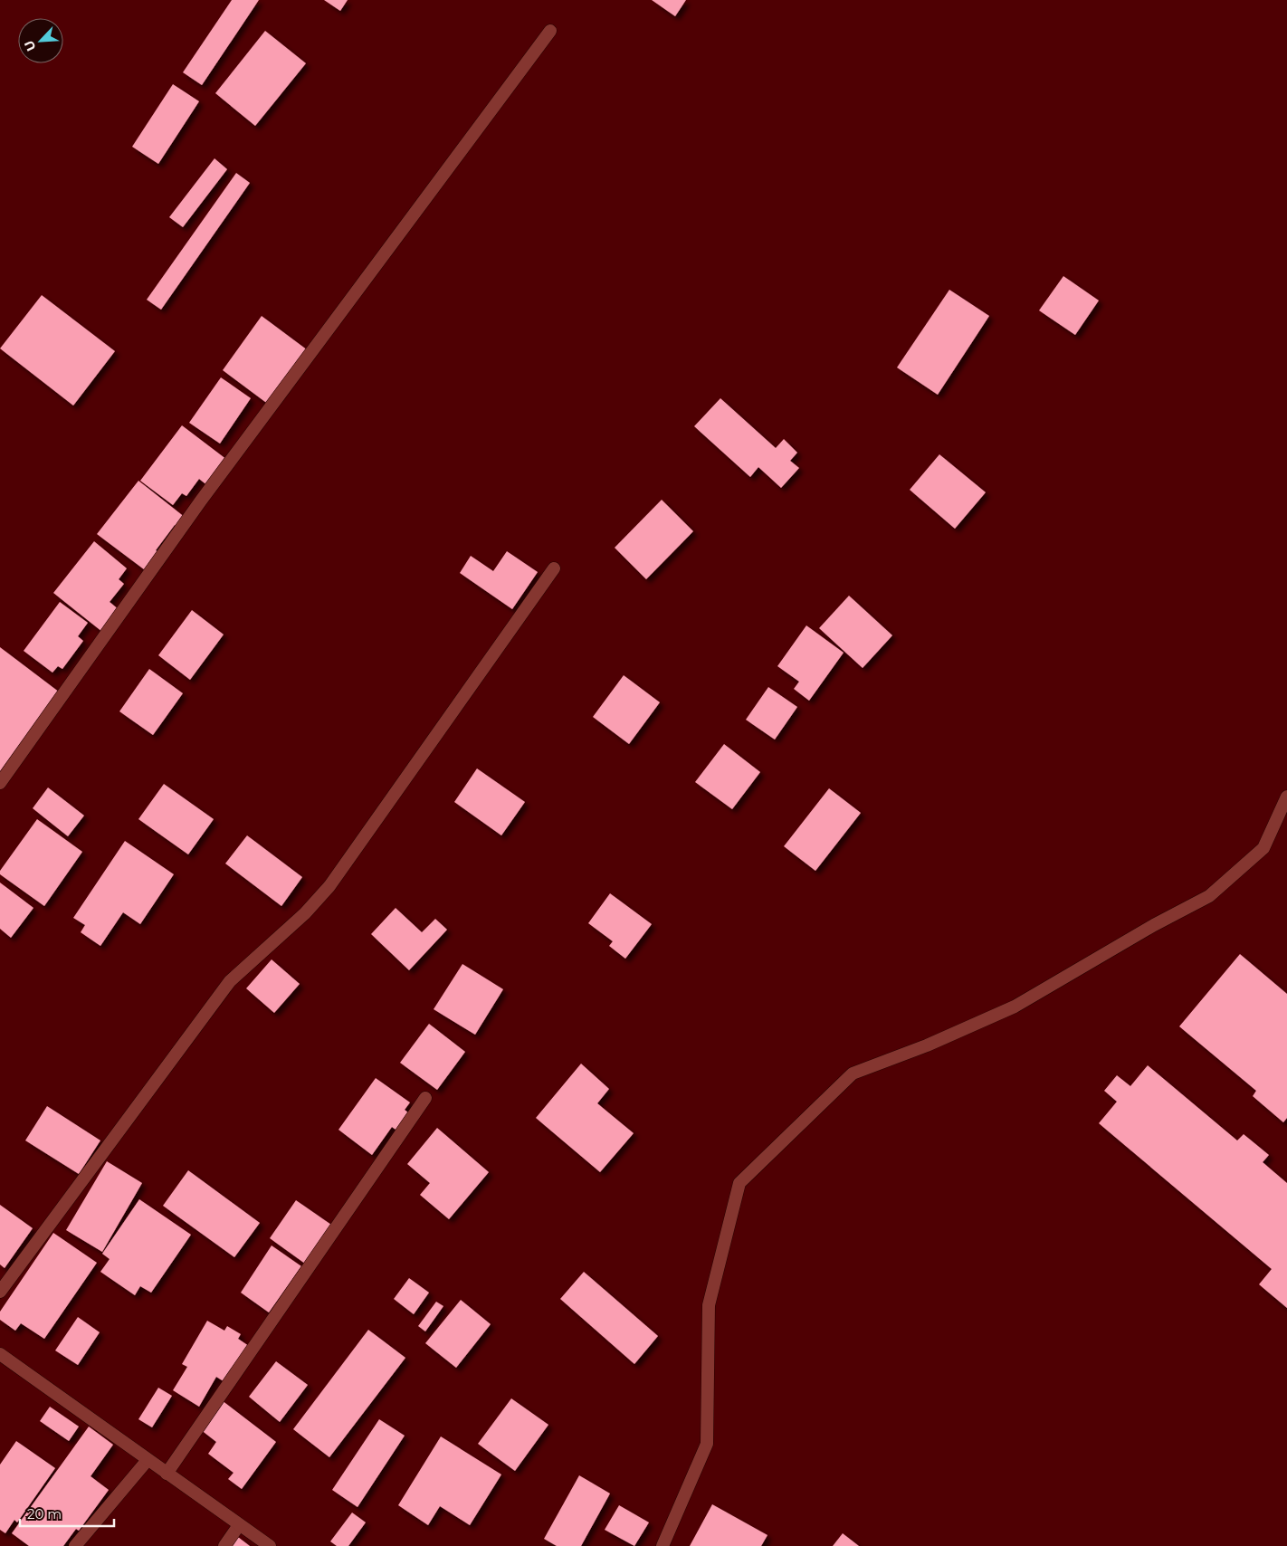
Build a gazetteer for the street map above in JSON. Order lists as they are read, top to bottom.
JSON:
{
  "scale_bar": "20 m",
  "north": "bottom left"
}
